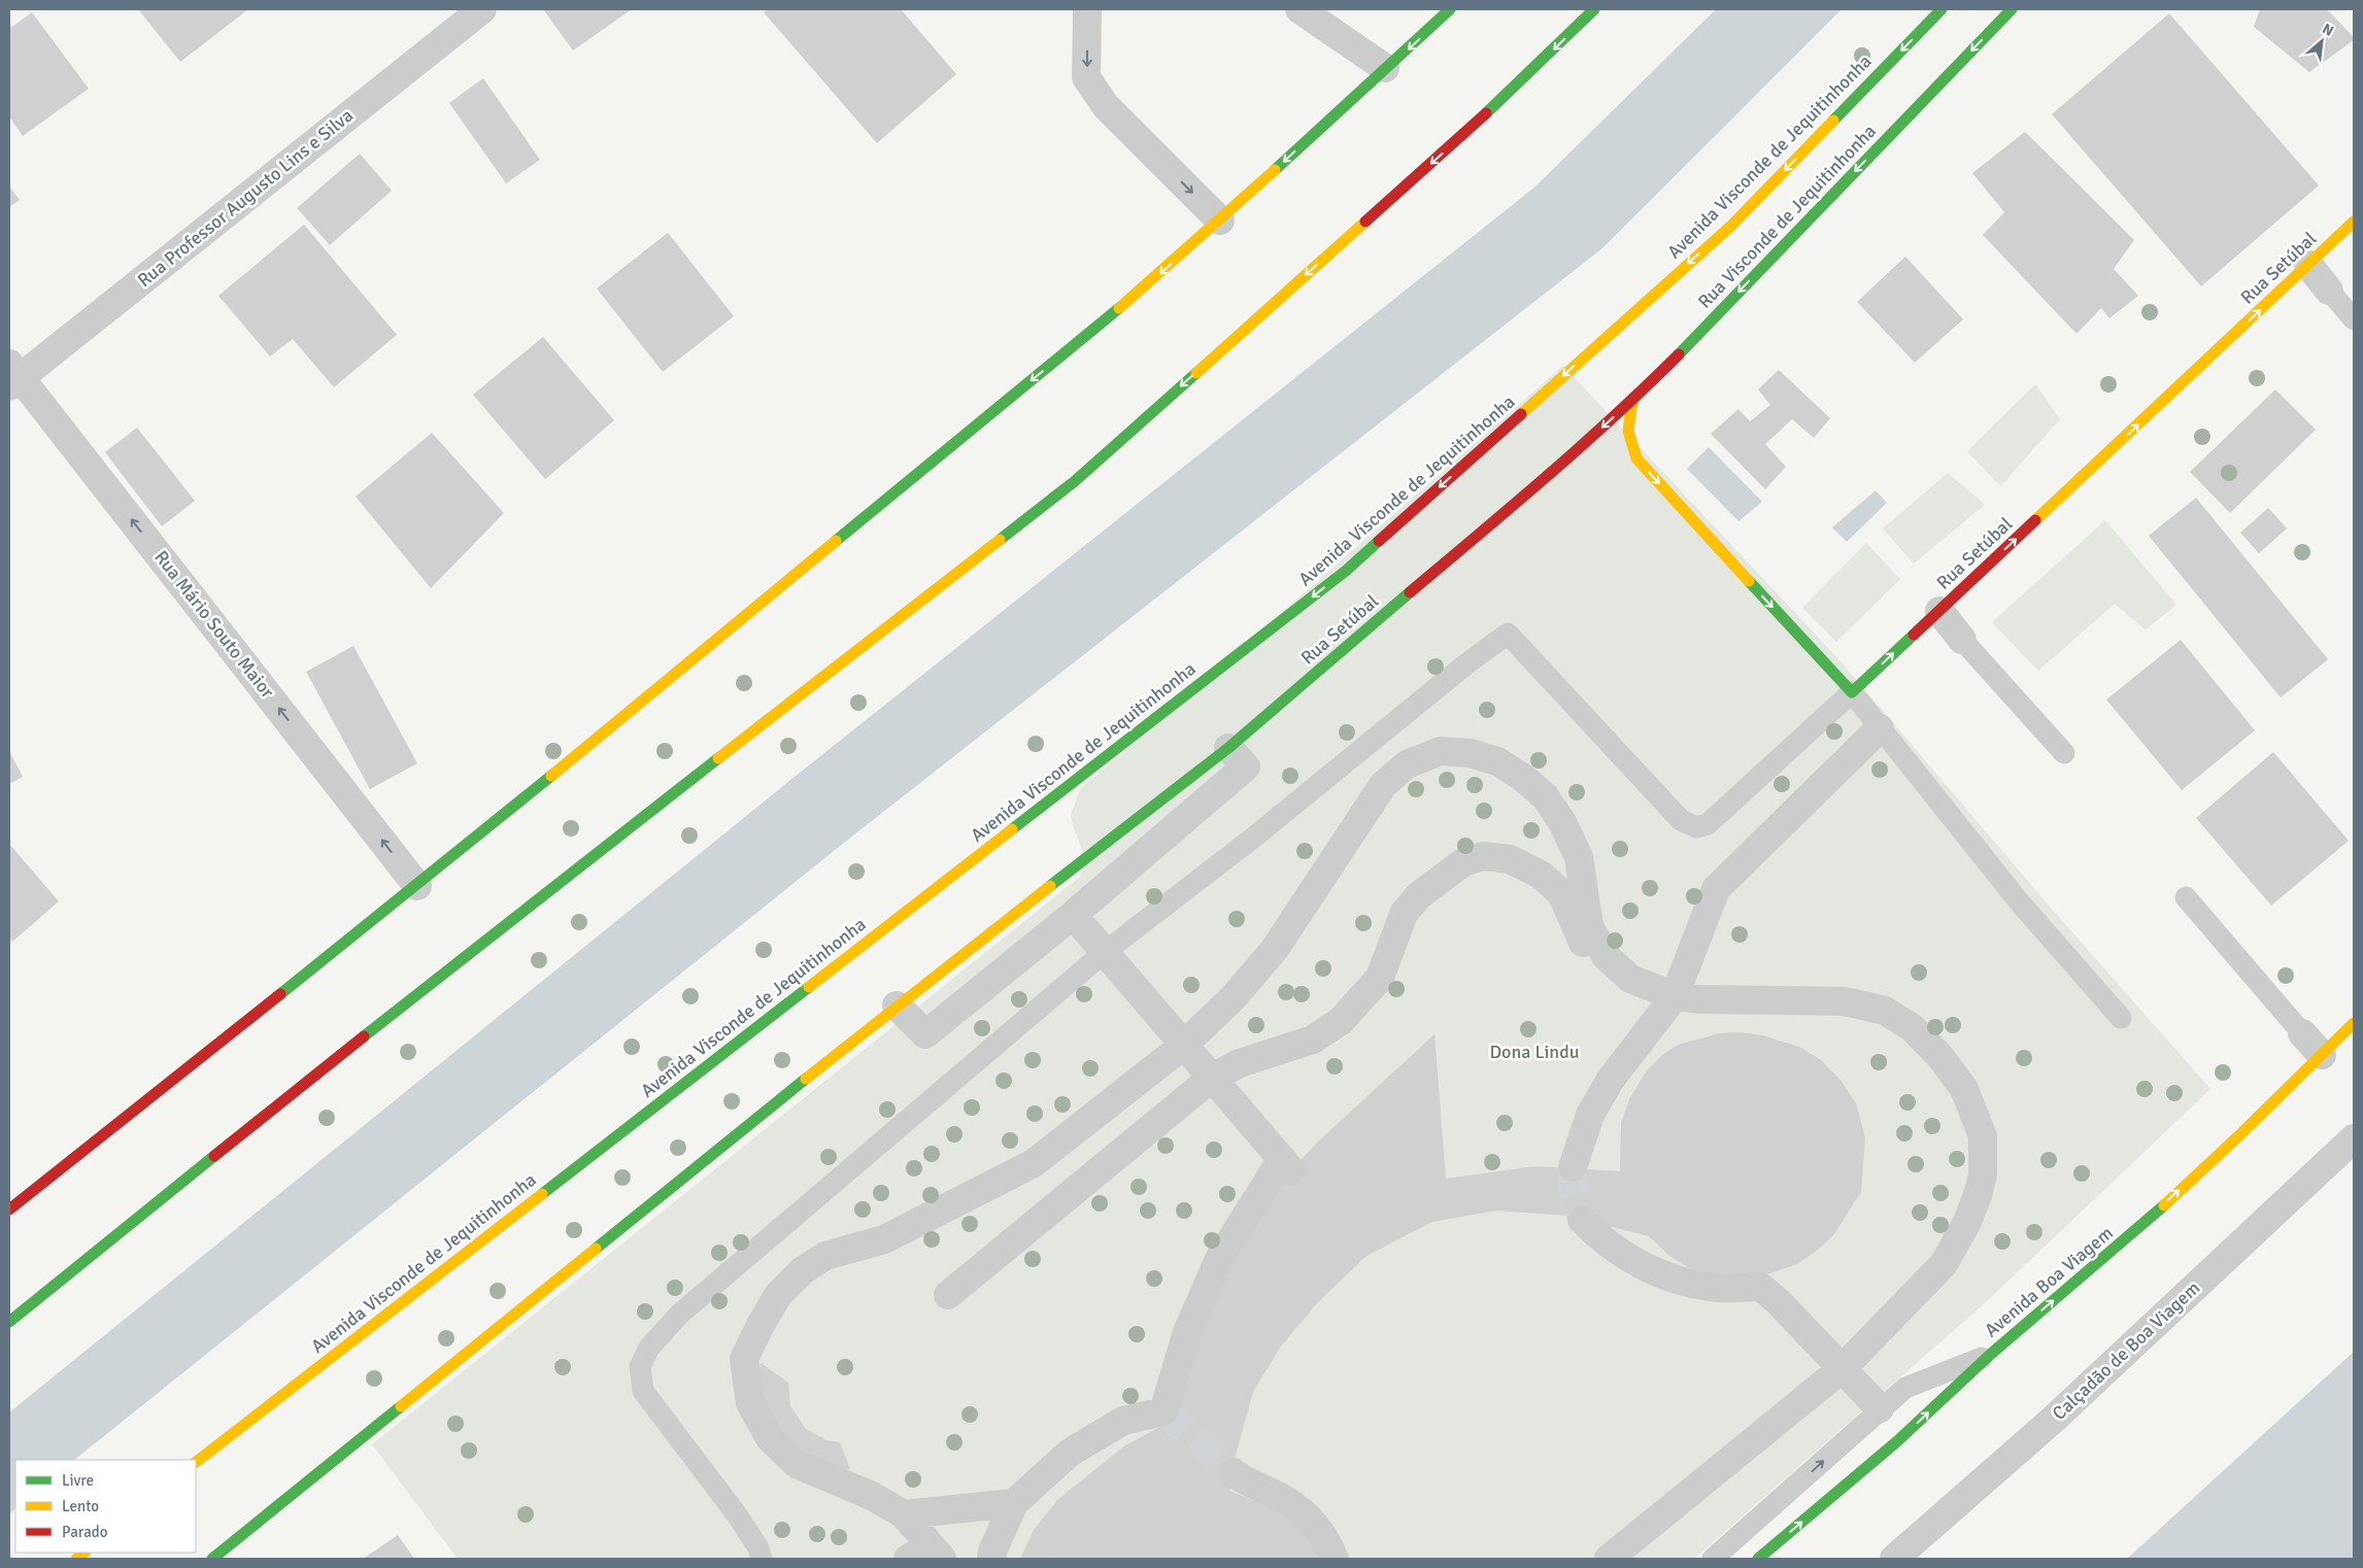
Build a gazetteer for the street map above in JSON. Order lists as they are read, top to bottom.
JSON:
{
  "streets": {
    "street": [
      "Avenida Visconde de Jequitinhonha",
      "Rua Professor Augusto Lins e Silva",
      "Rua Visconde de Jequitinhonha",
      "Rua Setúbal",
      "Rua Mário Souto Maior",
      "Avenida Boa Viagem",
      "Calçadão de Boa Viagem"
    ]
  },
  "crossings": [
    ["Rua Professor Augusto Lins e Silva", "Rua Mário Souto Maior"],
    ["Rua Visconde de Jequitinhonha", "Rua Setúbal"]
  ],
  "one_way": [
    "Rua Visconde de Jequitinhonha",
    "Rua Setúbal",
    "Rua Mário Souto Maior",
    "Avenida Boa Viagem"
  ],
  "parks": ["Dona Lindu"],
  "legend": ["Livre", "Lento", "Parado"],
  "north": "top right"
}
